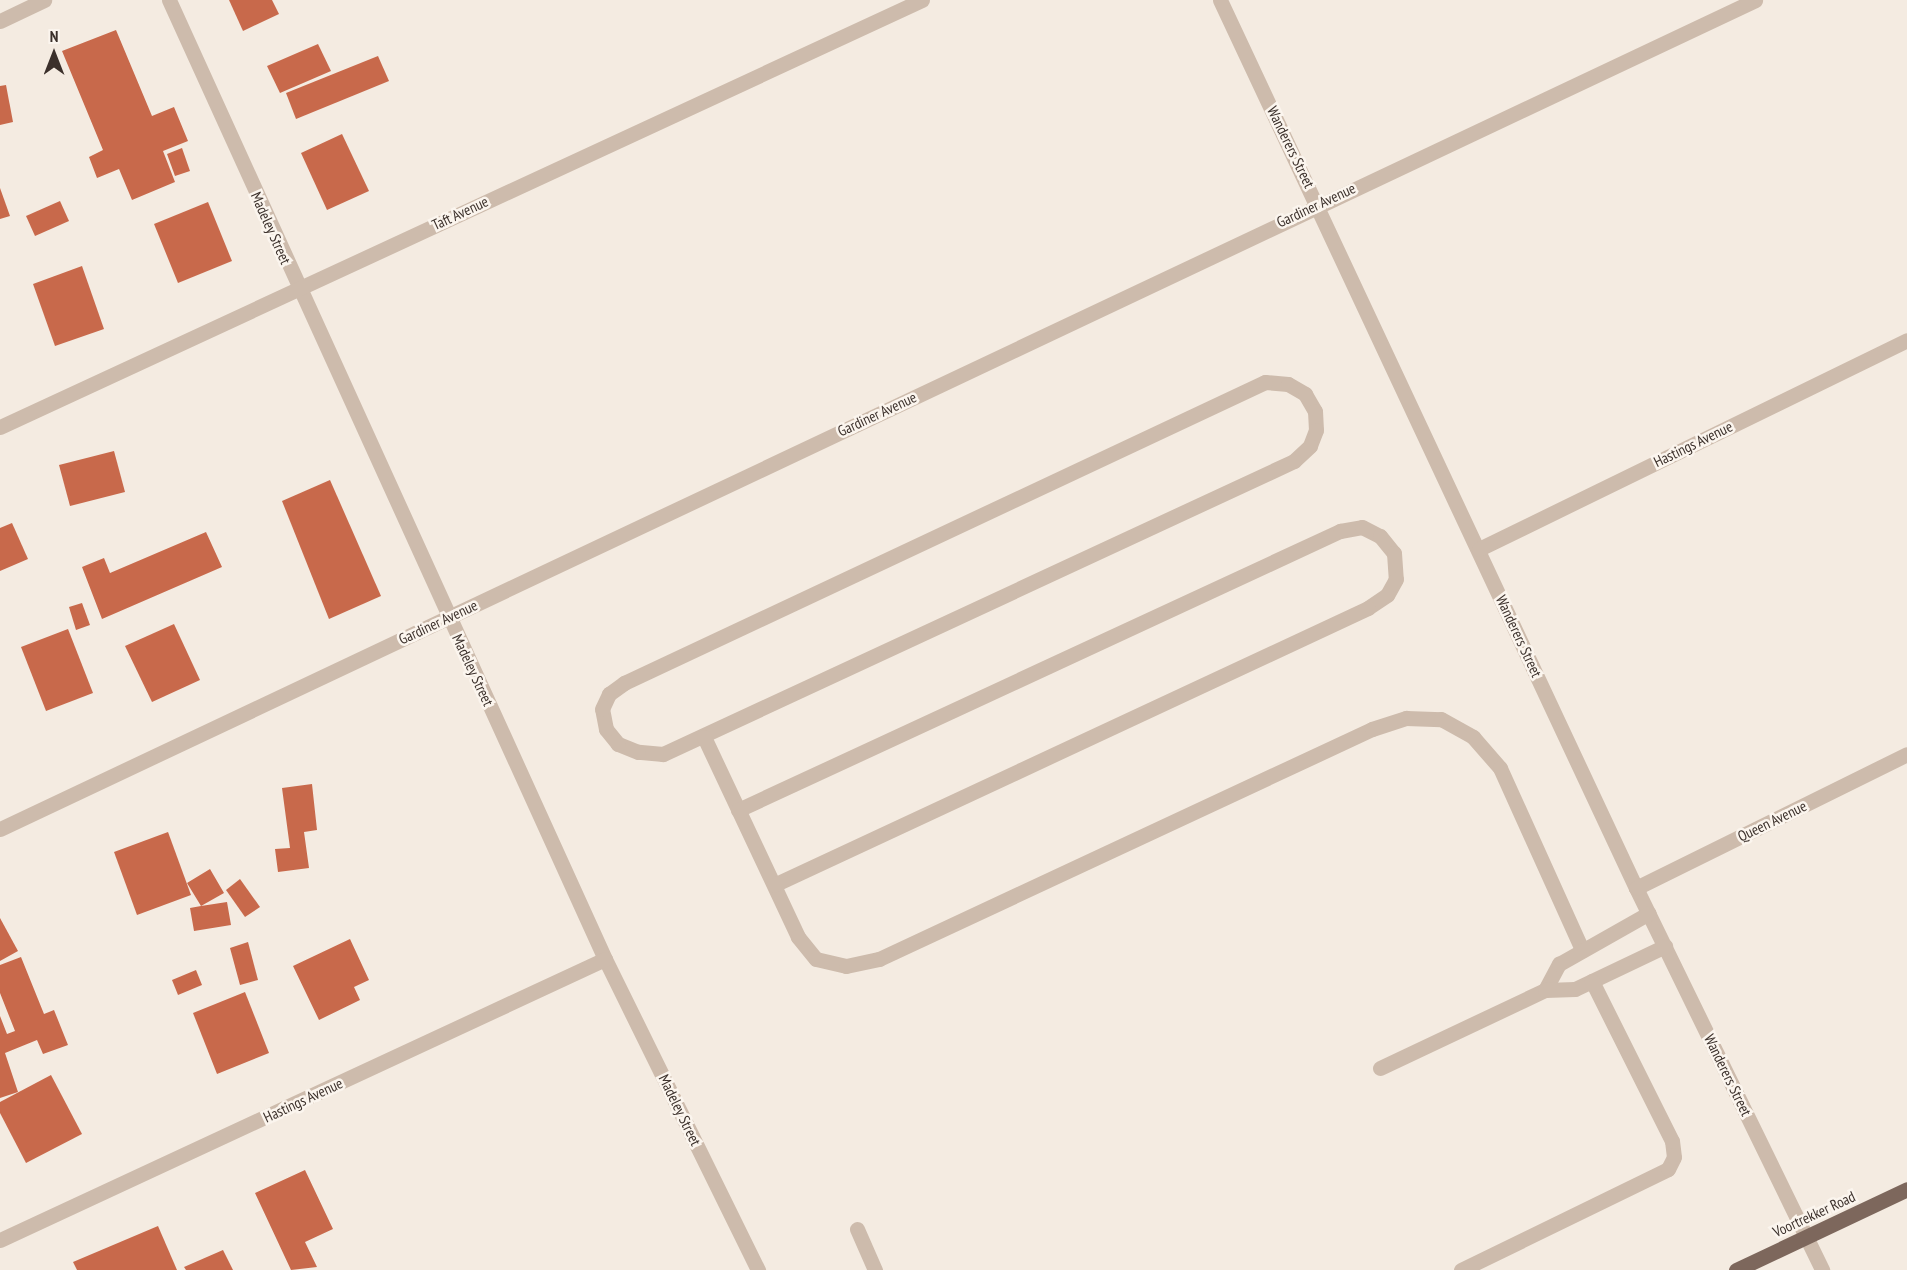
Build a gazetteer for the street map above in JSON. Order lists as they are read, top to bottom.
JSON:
{
  "streets": {
    "main road": ["Voortrekker Road"],
    "street": [
      "Wanderers Street",
      "Gardiner Avenue",
      "Taft Avenue",
      "Madeley Street",
      "Hastings Avenue",
      "Queen Avenue"
    ]
  },
  "crossings": [
    ["Wanderers Street", "Gardiner Avenue"],
    ["Wanderers Street", "Hastings Avenue"],
    ["Wanderers Street", "Queen Avenue"],
    ["Wanderers Street", "Voortrekker Road"],
    ["Gardiner Avenue", "Madeley Street"],
    ["Taft Avenue", "Madeley Street"],
    ["Madeley Street", "Hastings Avenue"]
  ],
  "north": "top"
}
